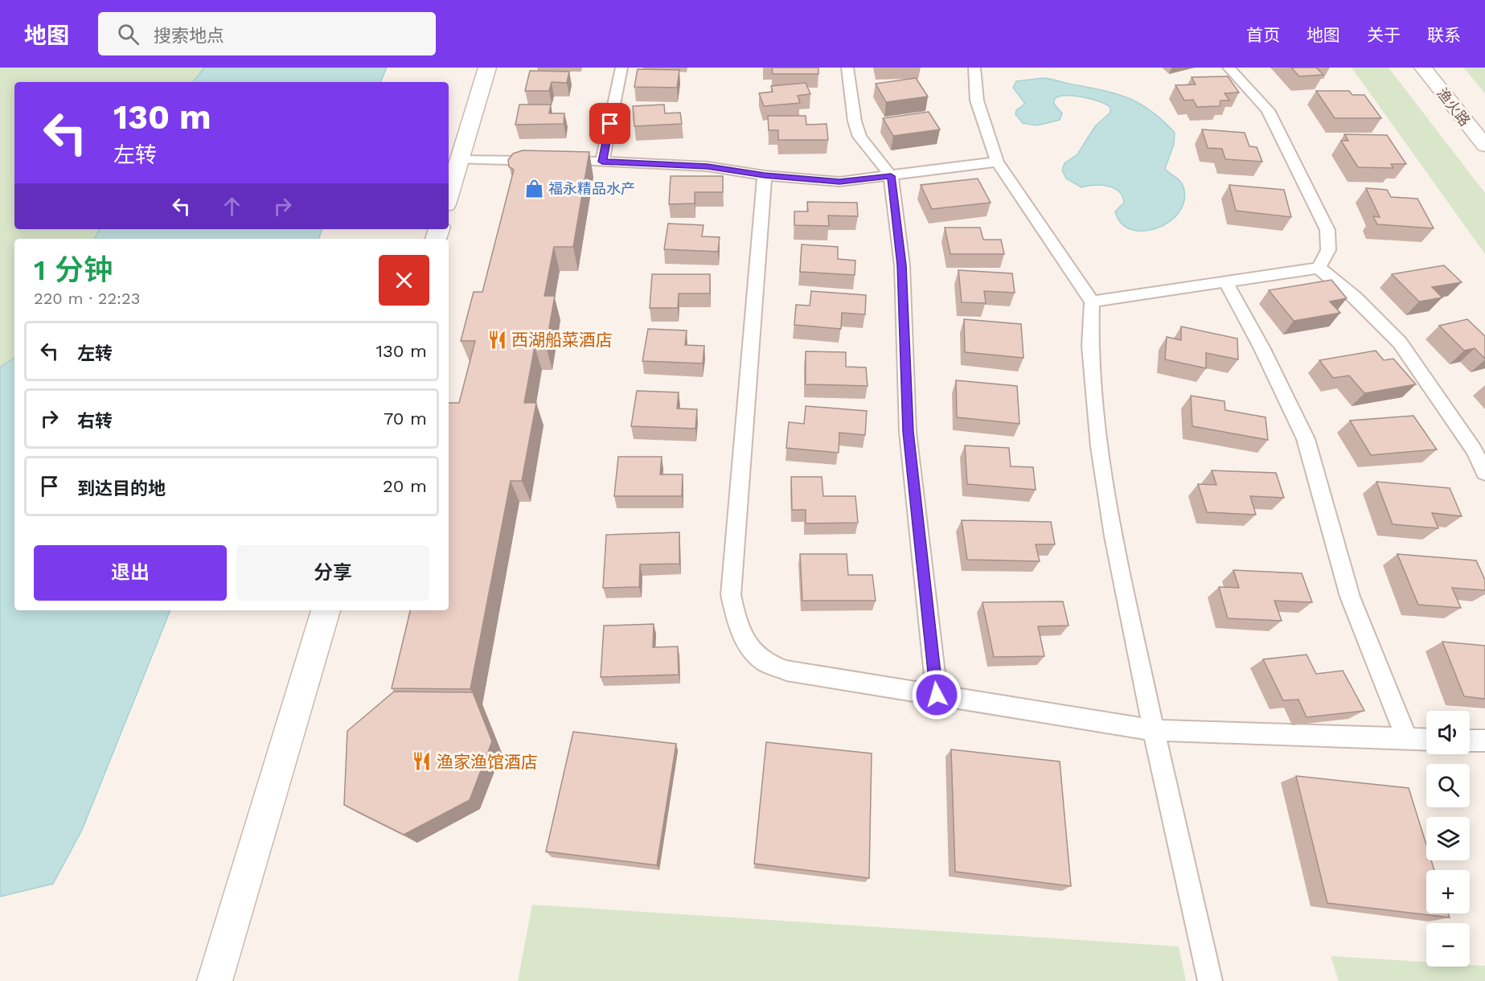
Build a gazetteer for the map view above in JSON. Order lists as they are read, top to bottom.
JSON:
{
  "streets": {
    "street": ["渔火路"]
  },
  "places": {
    "shop": ["福永精品水产"],
    "restaurant": ["西湖船菜酒店", "渔家渔馆酒店"]
  },
  "page": {
    "header": "地图",
    "search": "搜索地点",
    "nav": [
      "首页",
      "地图",
      "关于",
      "联系"
    ],
    "turn": ["130 m", "左转"],
    "heading": ["1 分钟", "220 m · 22:23"],
    "list": [
      {
        "name": "左转",
        "value": "130 m"
      },
      {
        "name": "右转",
        "value": "70 m"
      },
      {
        "name": "到达目的地",
        "value": "20 m"
      }
    ],
    "buttons": ["退出", "分享"],
    "map_buttons": ["+", "−"]
  }
}
